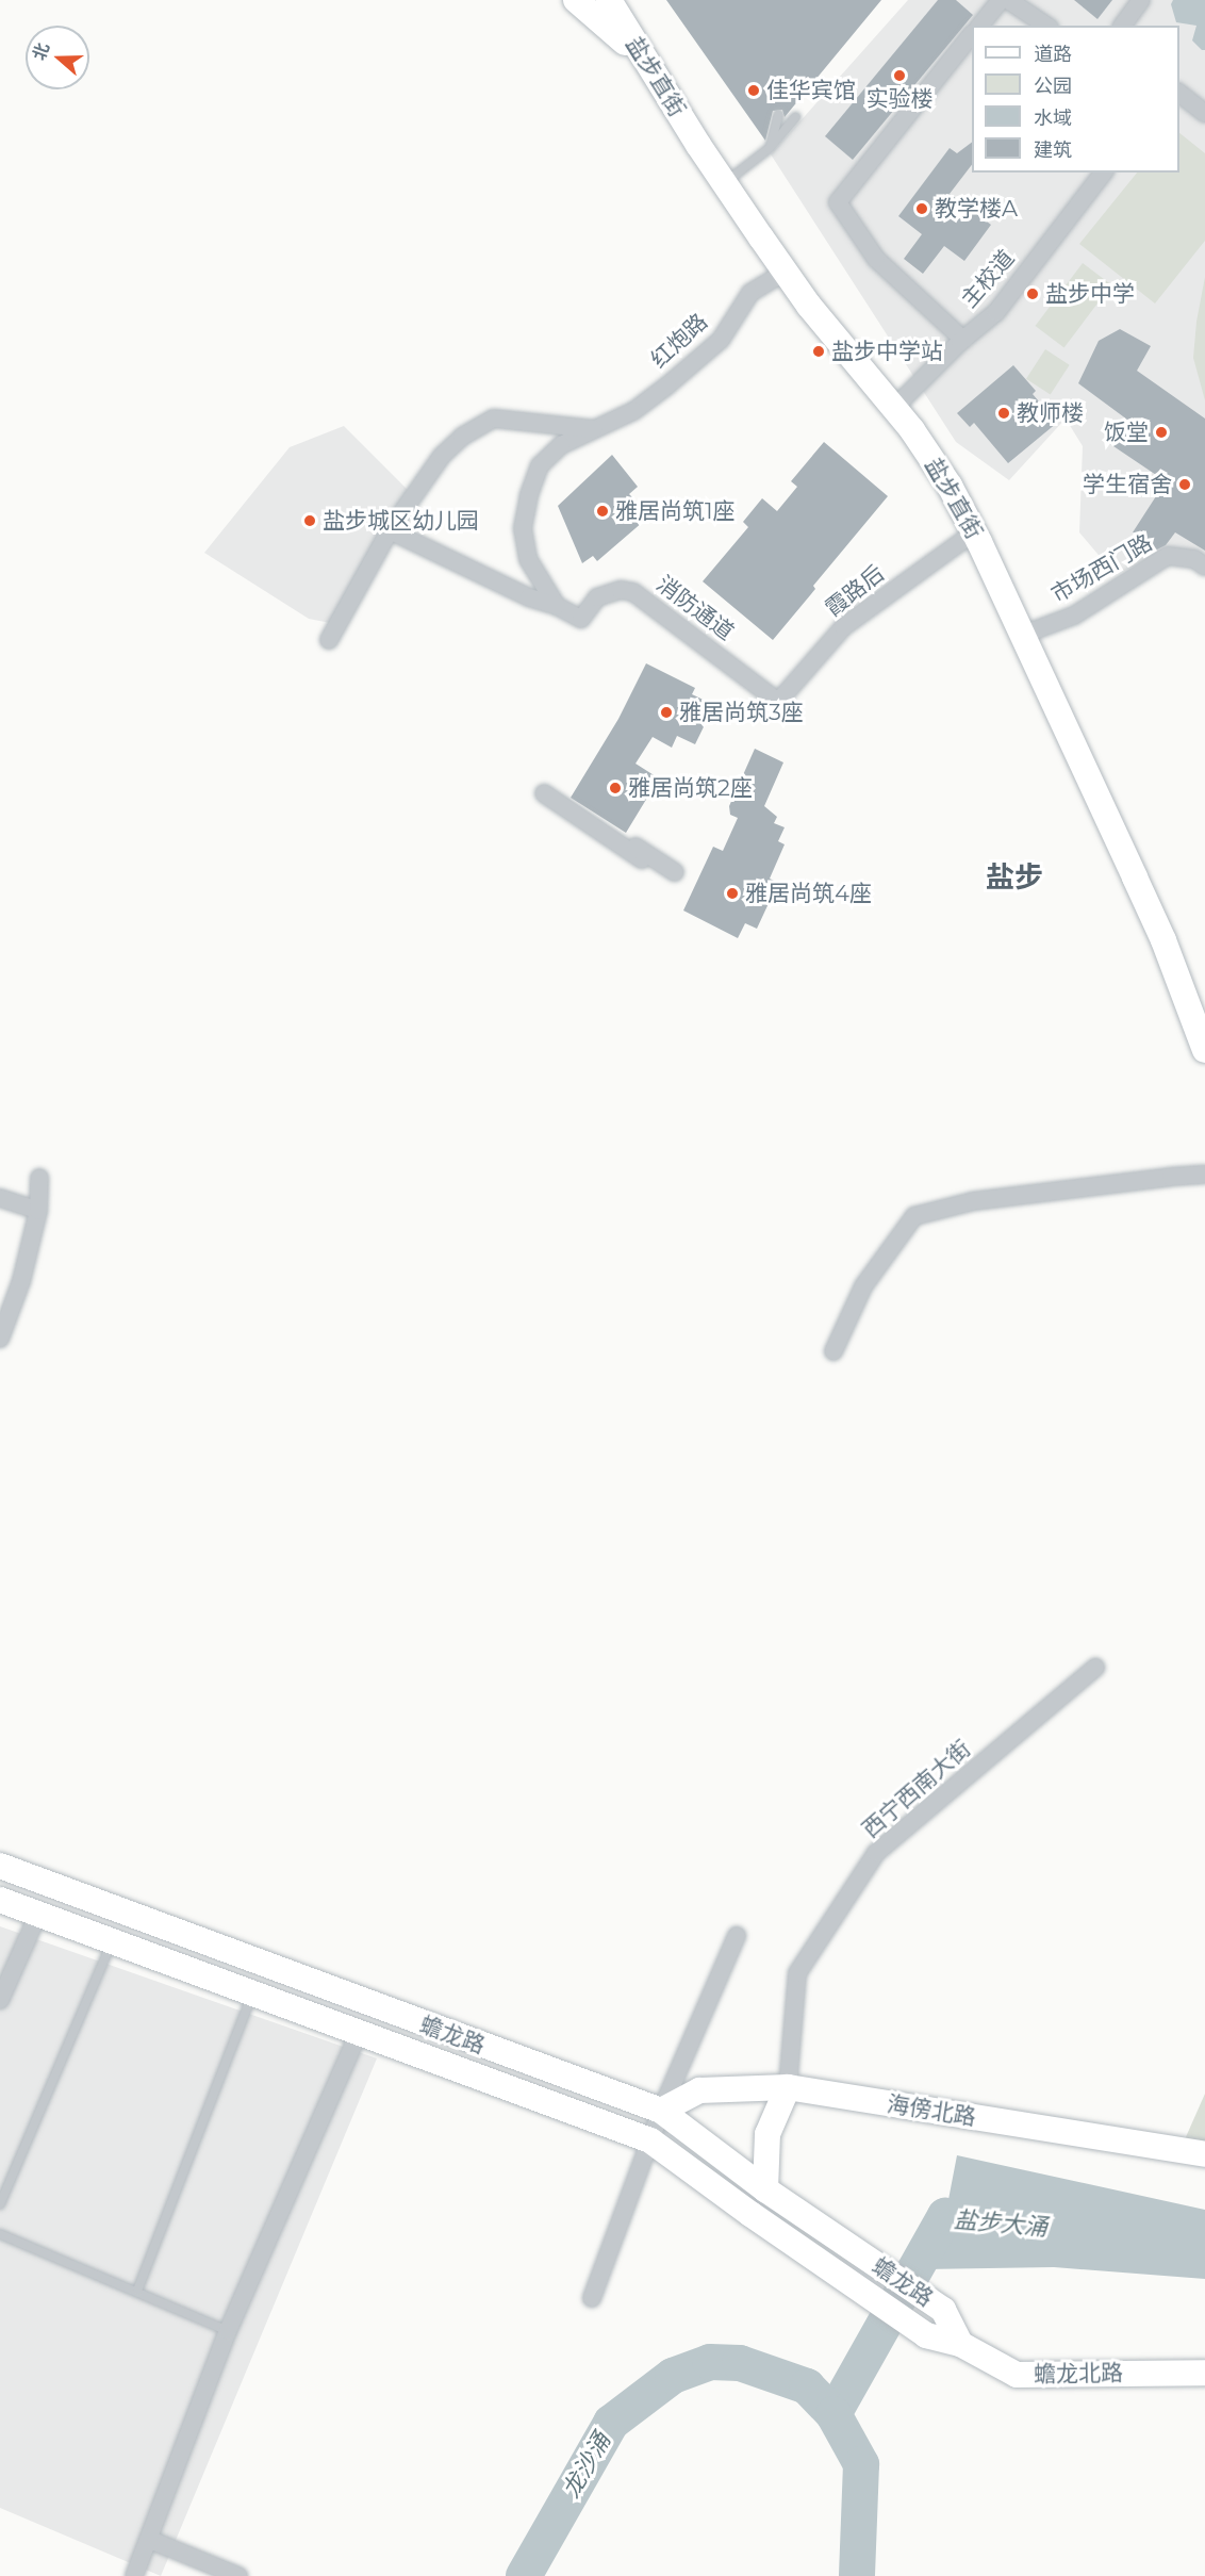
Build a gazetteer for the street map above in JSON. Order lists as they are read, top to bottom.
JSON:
{
  "streets": {
    "street": [
      "盐步直街",
      "主校道",
      "红炮路",
      "市场西门路",
      "霞路后",
      "消防通道",
      "西宁西南大街",
      "蟾龙路",
      "海傍北路",
      "蟾龙北路"
    ]
  },
  "crossings": [
    ["盐步直街", "主校道"],
    ["盐步直街", "红炮路"],
    ["盐步直街", "市场西门路"],
    ["盐步直街", "霞路后"],
    ["红炮路", "消防通道"],
    ["霞路后", "消防通道"],
    ["西宁西南大街", "海傍北路"],
    ["蟾龙路", "海傍北路"],
    ["蟾龙路", "蟾龙北路"]
  ],
  "districts": ["盐步"],
  "water": ["盐步大涌", "龙沙涌"],
  "places": [
    "实验楼",
    "佳华宾馆",
    "教学楼A",
    "盐步中学",
    "盐步中学站",
    "教师楼",
    "饭堂",
    "学生宿舍",
    "雅居尚筑1座",
    "盐步城区幼儿园",
    "雅居尚筑3座",
    "雅居尚筑2座",
    "雅居尚筑4座"
  ],
  "legend": [
    "道路",
    "公园",
    "水域",
    "建筑"
  ],
  "north": "left"
}
